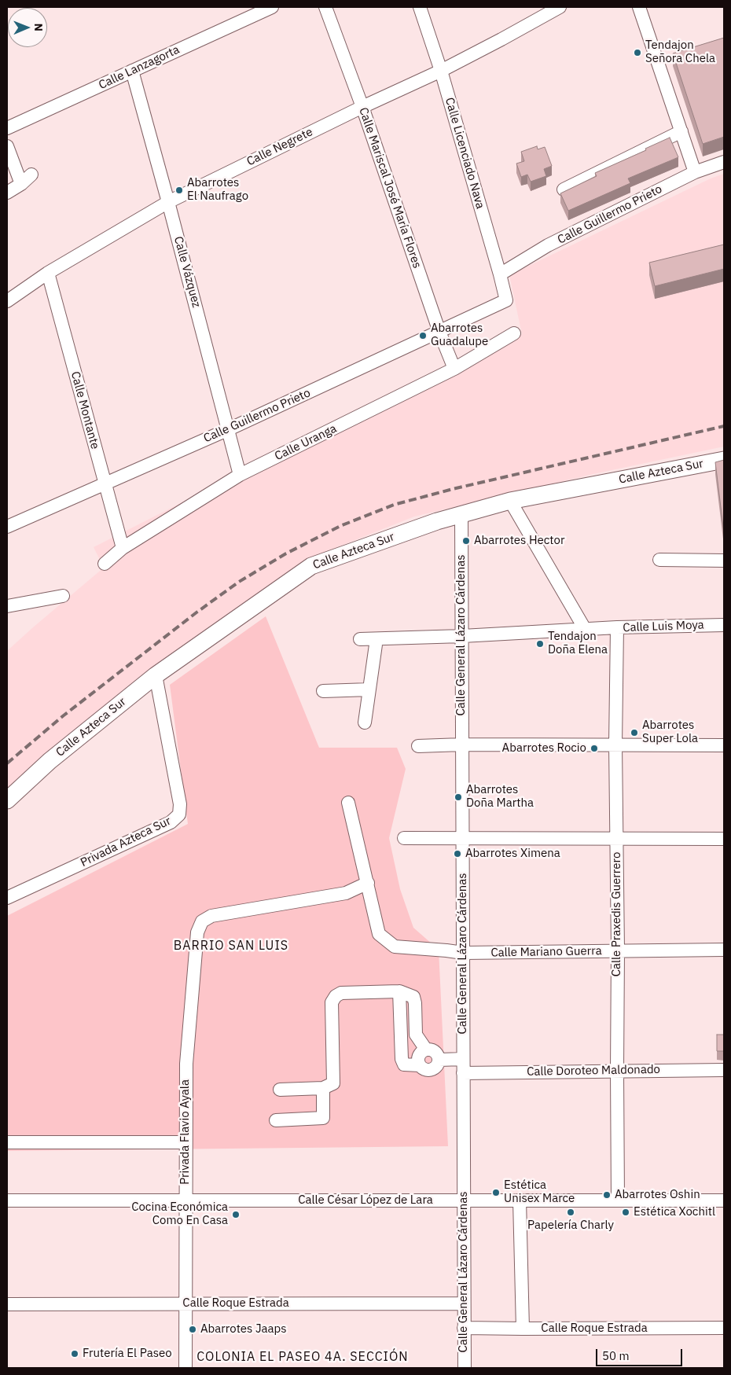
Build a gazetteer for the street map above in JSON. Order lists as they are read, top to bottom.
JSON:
{
  "streets": {
    "street": [
      "Calle Lanzagorta",
      "Calle Negrete",
      "Calle Licenciado Nava",
      "Calle Mariscal José María Flores",
      "Calle Guillermo Prieto",
      "Calle Vázquez",
      "Calle Montante",
      "Calle Uranga",
      "Calle Azteca Sur",
      "Calle Luis Moya",
      "Calle General Lázaro Cárdenas",
      "Privada Azteca Sur",
      "Calle Praxedis Guerrero",
      "Calle Mariano Guerra",
      "Calle Doroteo Maldonado",
      "Privada Flavio Ayala",
      "Calle César López de Lara",
      "Calle Roque Estrada"
    ]
  },
  "crossings": [
    ["Calle Lanzagorta", "Calle Vázquez"],
    ["Calle Negrete", "Calle Licenciado Nava"],
    ["Calle Negrete", "Calle Mariscal José María Flores"],
    ["Calle Negrete", "Calle Vázquez"],
    ["Calle Negrete", "Calle Montante"],
    ["Calle Licenciado Nava", "Calle Guillermo Prieto"],
    ["Calle Mariscal José María Flores", "Calle Guillermo Prieto"],
    ["Calle Mariscal José María Flores", "Calle Uranga"],
    ["Calle Guillermo Prieto", "Calle Vázquez"],
    ["Calle Guillermo Prieto", "Calle Montante"],
    ["Calle Vázquez", "Calle Uranga"],
    ["Calle Montante", "Calle Uranga"],
    ["Calle Azteca Sur", "Calle General Lázaro Cárdenas"],
    ["Calle Azteca Sur", "Privada Azteca Sur"],
    ["Calle Luis Moya", "Calle General Lázaro Cárdenas"],
    ["Calle Luis Moya", "Calle Praxedis Guerrero"],
    ["Calle General Lázaro Cárdenas", "Calle Mariano Guerra"],
    ["Calle General Lázaro Cárdenas", "Calle Doroteo Maldonado"],
    ["Calle General Lázaro Cárdenas", "Calle César López de Lara"],
    ["Calle General Lázaro Cárdenas", "Calle Roque Estrada"],
    ["Calle Praxedis Guerrero", "Calle Mariano Guerra"],
    ["Calle Praxedis Guerrero", "Calle Doroteo Maldonado"],
    ["Calle Praxedis Guerrero", "Calle César López de Lara"],
    ["Calle Mariano Guerra", "Privada Flavio Ayala"],
    ["Privada Flavio Ayala", "Calle César López de Lara"],
    ["Privada Flavio Ayala", "Calle Roque Estrada"]
  ],
  "districts": ["BARRIO SAN LUIS", "COLONIA EL PASEO 4A. SECCIÓN"],
  "places": [
    "Tendajon Señora Chela",
    "Abarrotes El Naufrago",
    "Abarrotes Guadalupe",
    "Abarrotes Hector",
    "Tendajon Doña Elena",
    "Abarrotes Super Lola",
    "Abarrotes Rocio",
    "Abarrotes Doña Martha",
    "Abarrotes Ximena",
    "Estética Unisex Marce",
    "Abarrotes Oshin",
    "Papelería Charly",
    "Estética Xochitl",
    "Cocina Económica Como En Casa",
    "Abarrotes Jaaps",
    "Frutería El Paseo"
  ],
  "scale_bar": "50 m",
  "north": "right"
}
